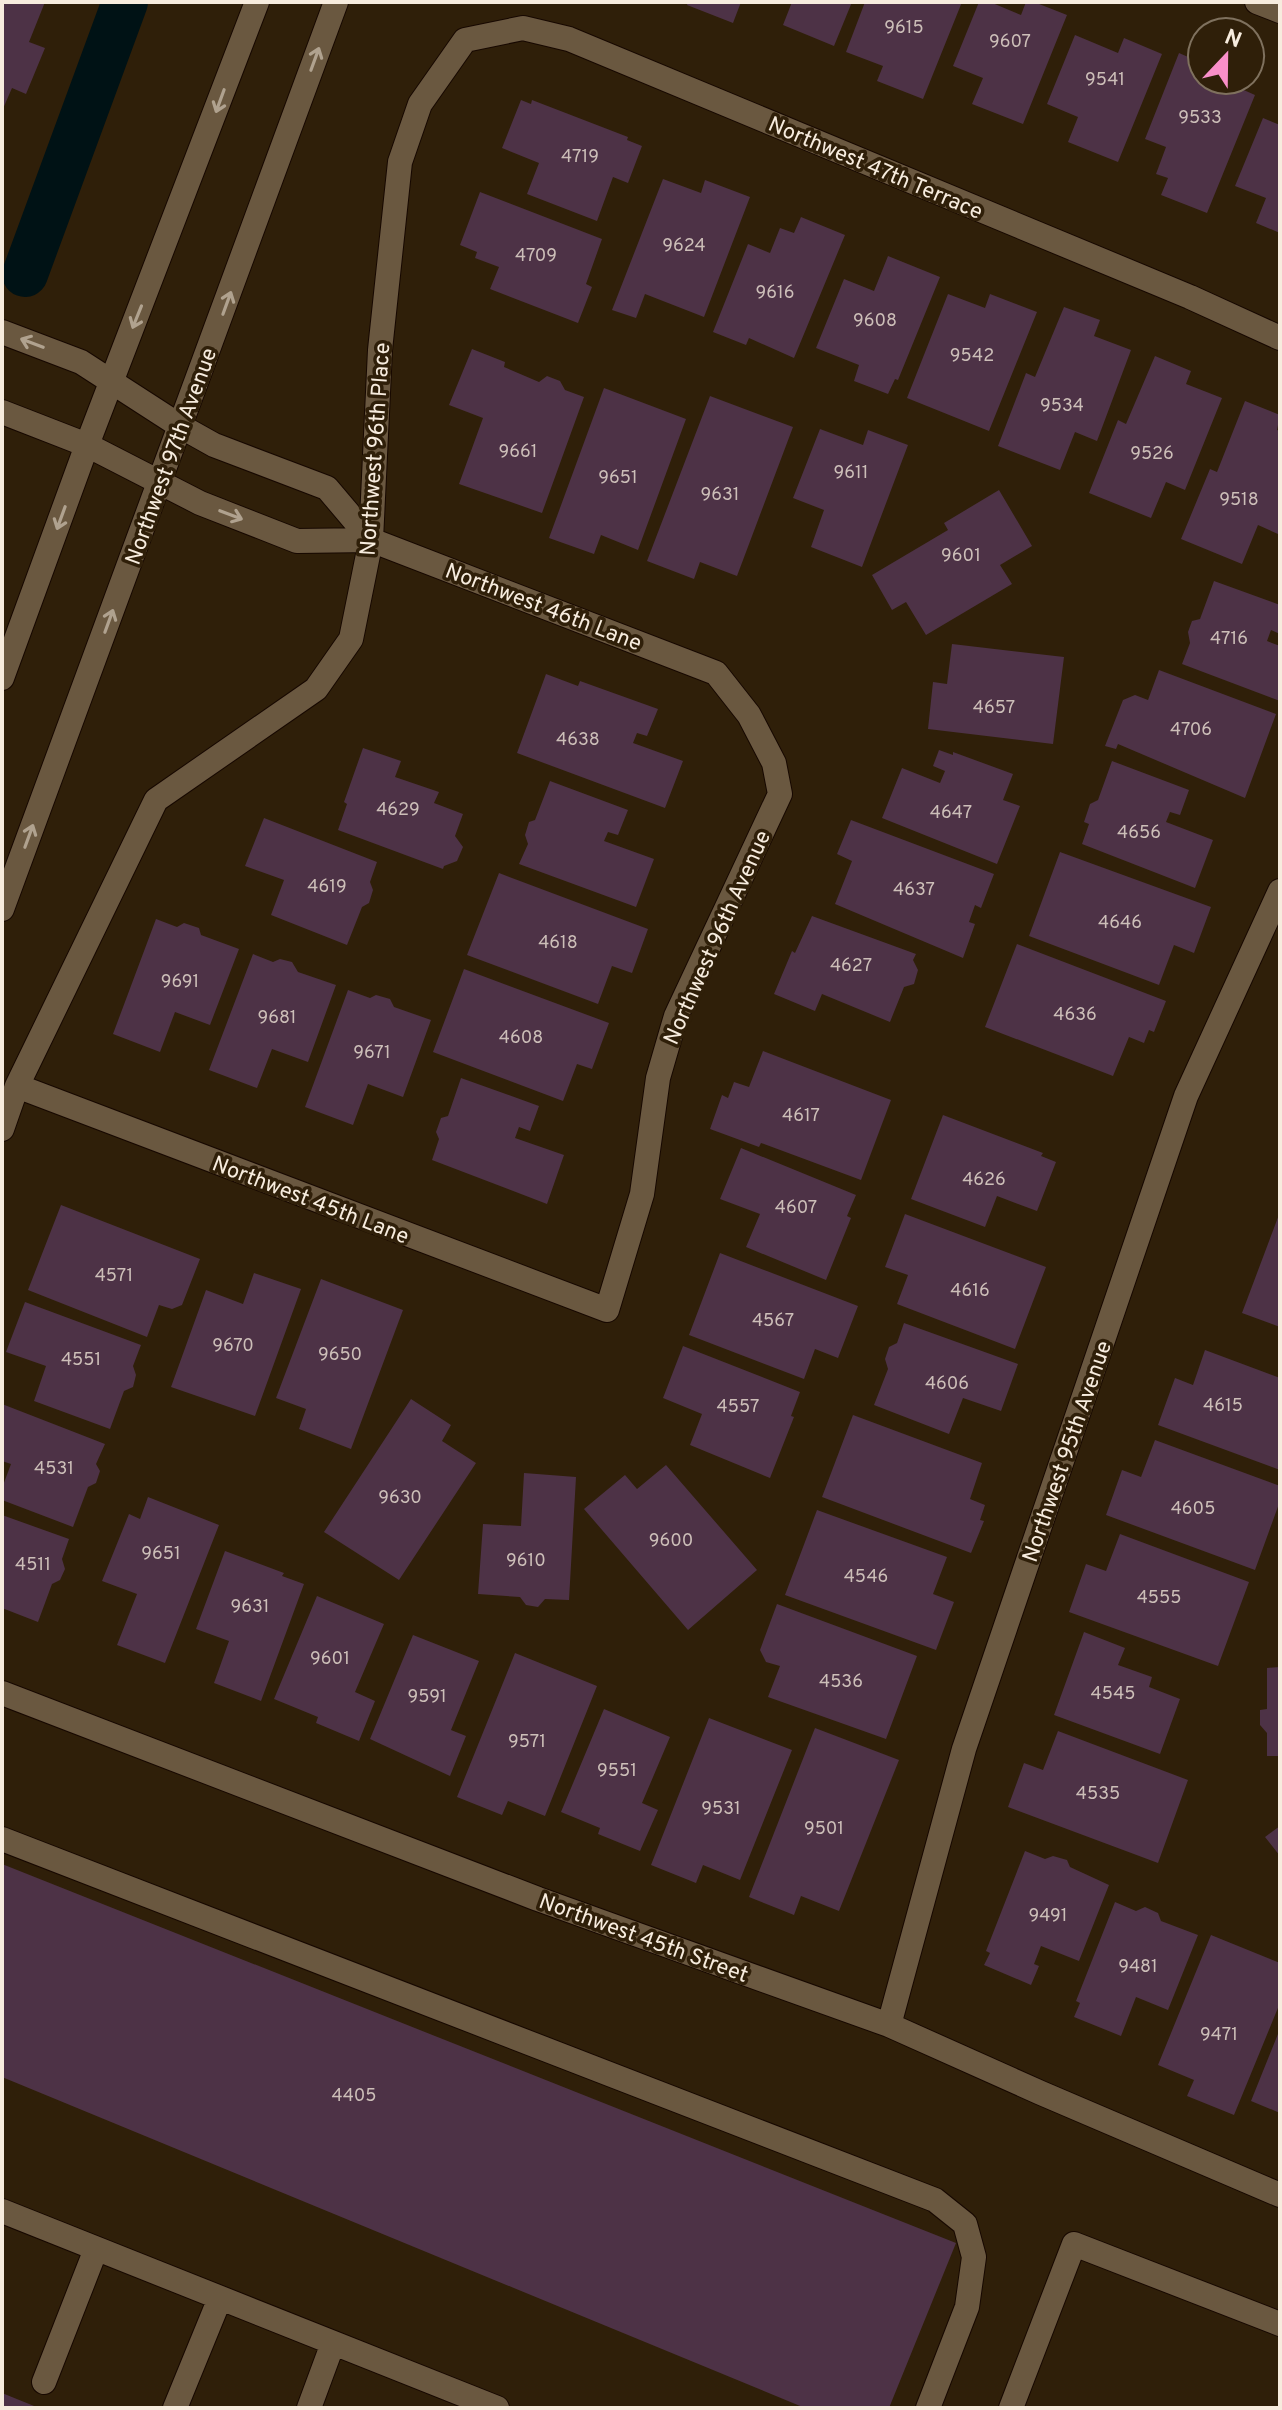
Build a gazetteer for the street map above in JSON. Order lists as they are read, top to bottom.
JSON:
{
  "streets": {
    "street": [
      "Northwest 47th Terrace",
      "Northwest 96th Place",
      "Northwest 97th Avenue",
      "Northwest 46th Lane",
      "Northwest 96th Avenue",
      "Northwest 45th Lane",
      "Northwest 95th Avenue",
      "Northwest 45th Street"
    ]
  },
  "crossings": [
    ["Northwest 47th Terrace", "Northwest 96th Place"],
    ["Northwest 96th Place", "Northwest 46th Lane"],
    ["Northwest 96th Place", "Northwest 45th Lane"],
    ["Northwest 97th Avenue", "Northwest 46th Lane"],
    ["Northwest 46th Lane", "Northwest 96th Avenue"],
    ["Northwest 96th Avenue", "Northwest 45th Lane"],
    ["Northwest 95th Avenue", "Northwest 45th Street"]
  ],
  "house_numbers": [
    "9615",
    "9607",
    "9541",
    "9533",
    "4719",
    "9624",
    "4709",
    "9616",
    "9608",
    "9542",
    "9534",
    "9661",
    "9526",
    "9611",
    "9651",
    "9631",
    "9518",
    "9601",
    "4716",
    "4657",
    "4706",
    "4638",
    "4629",
    "4647",
    "4656",
    "4619",
    "4637",
    "4646",
    "4618",
    "4627",
    "9691",
    "4636",
    "9681",
    "4608",
    "9671",
    "4617",
    "4626",
    "4607",
    "4571",
    "4616",
    "4567",
    "9670",
    "9650",
    "4551",
    "4606",
    "4615",
    "4557",
    "4531",
    "9630",
    "4605",
    "9600",
    "9651",
    "9610",
    "4511",
    "4546",
    "4555",
    "9631",
    "9601",
    "4536",
    "4545",
    "9591",
    "9571",
    "9551",
    "4535",
    "9531",
    "9501",
    "9491",
    "9481",
    "9471",
    "4405"
  ],
  "north": "top"
}
